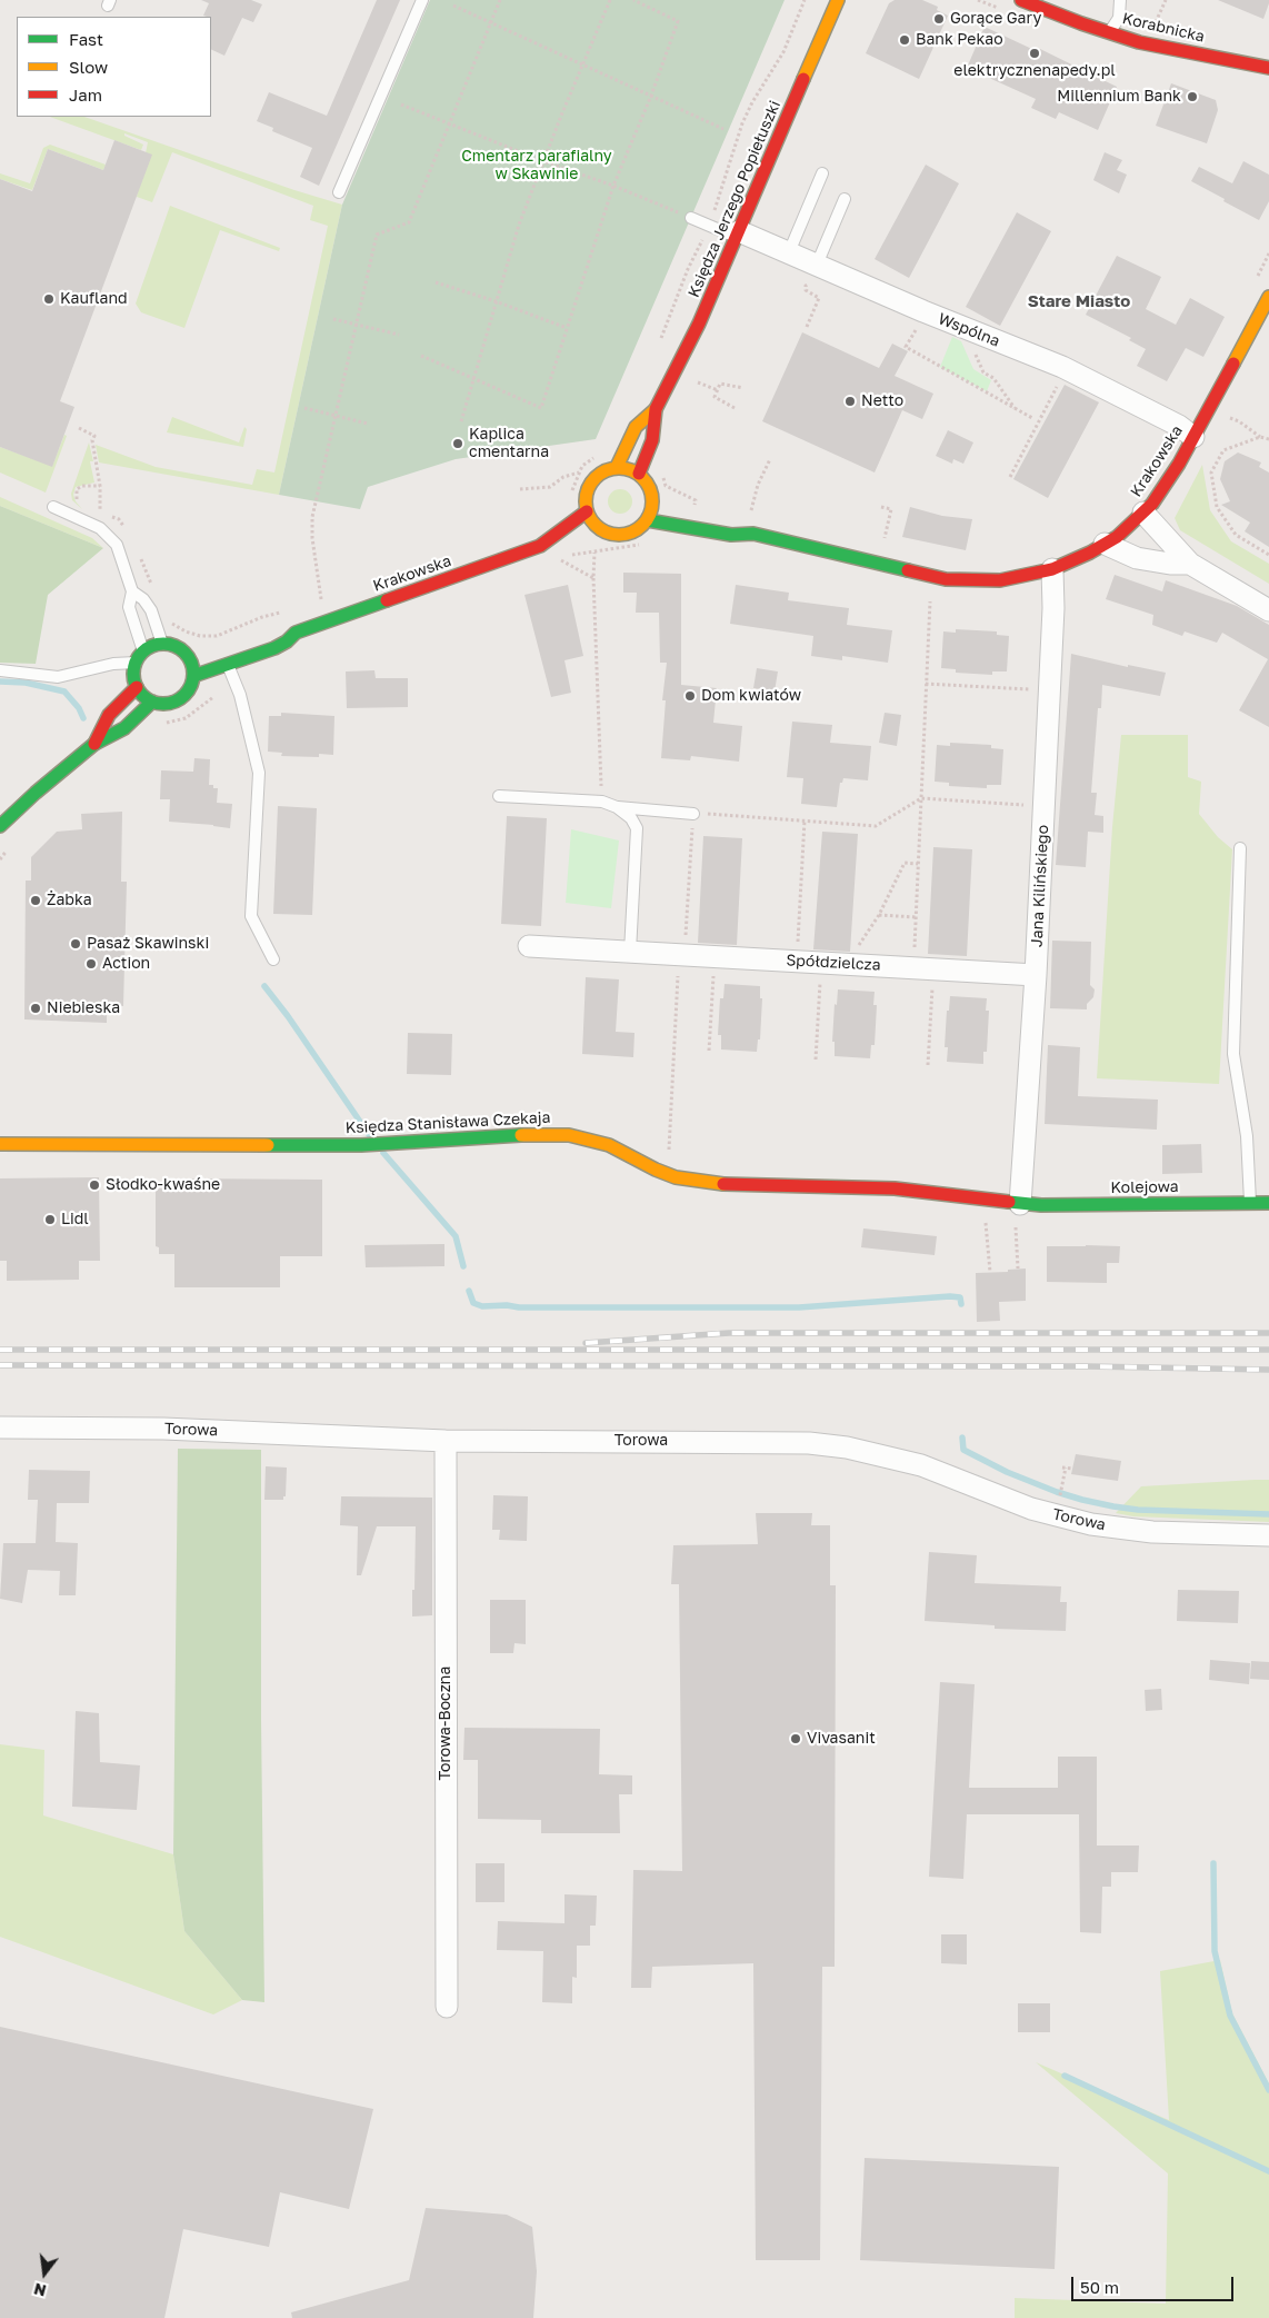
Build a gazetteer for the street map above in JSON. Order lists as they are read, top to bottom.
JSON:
{
  "streets": {
    "street": [
      "Korabnicka",
      "Księdza Jerzego Popiełuszki",
      "Wspólna",
      "Krakowska",
      "Jana Kilińskiego",
      "Spółdzielcza",
      "Księdza Stanisława Czekaja",
      "Kolejowa",
      "Torowa",
      "Torowa-Boczna"
    ]
  },
  "crossings": [
    ["Księdza Jerzego Popiełuszki", "Wspólna"],
    ["Księdza Jerzego Popiełuszki", "Krakowska"],
    ["Wspólna", "Krakowska"],
    ["Krakowska", "Jana Kilińskiego"],
    ["Jana Kilińskiego", "Spółdzielcza"],
    ["Jana Kilińskiego", "Księdza Stanisława Czekaja"],
    ["Jana Kilińskiego", "Kolejowa"],
    ["Księdza Stanisława Czekaja", "Kolejowa"],
    ["Torowa", "Torowa-Boczna"]
  ],
  "districts": ["Stare Miasto"],
  "parks": ["Cmentarz parafialny w Skawinie"],
  "places": [
    "Gorące Gary",
    "Bank Pekao",
    "elektrycznenapedy.pl",
    "Millennium Bank",
    "Kaufland",
    "Netto",
    "Kaplica cmentarna",
    "Dom kwiatów",
    "Żabka",
    "Pasaż Skawinski",
    "Action",
    "Niebieska",
    "Słodko-kwaśne",
    "Lidl",
    "Vivasanit"
  ],
  "legend": ["Fast", "Slow", "Jam"],
  "scale_bar": "50 m",
  "north": "bottom"
}
